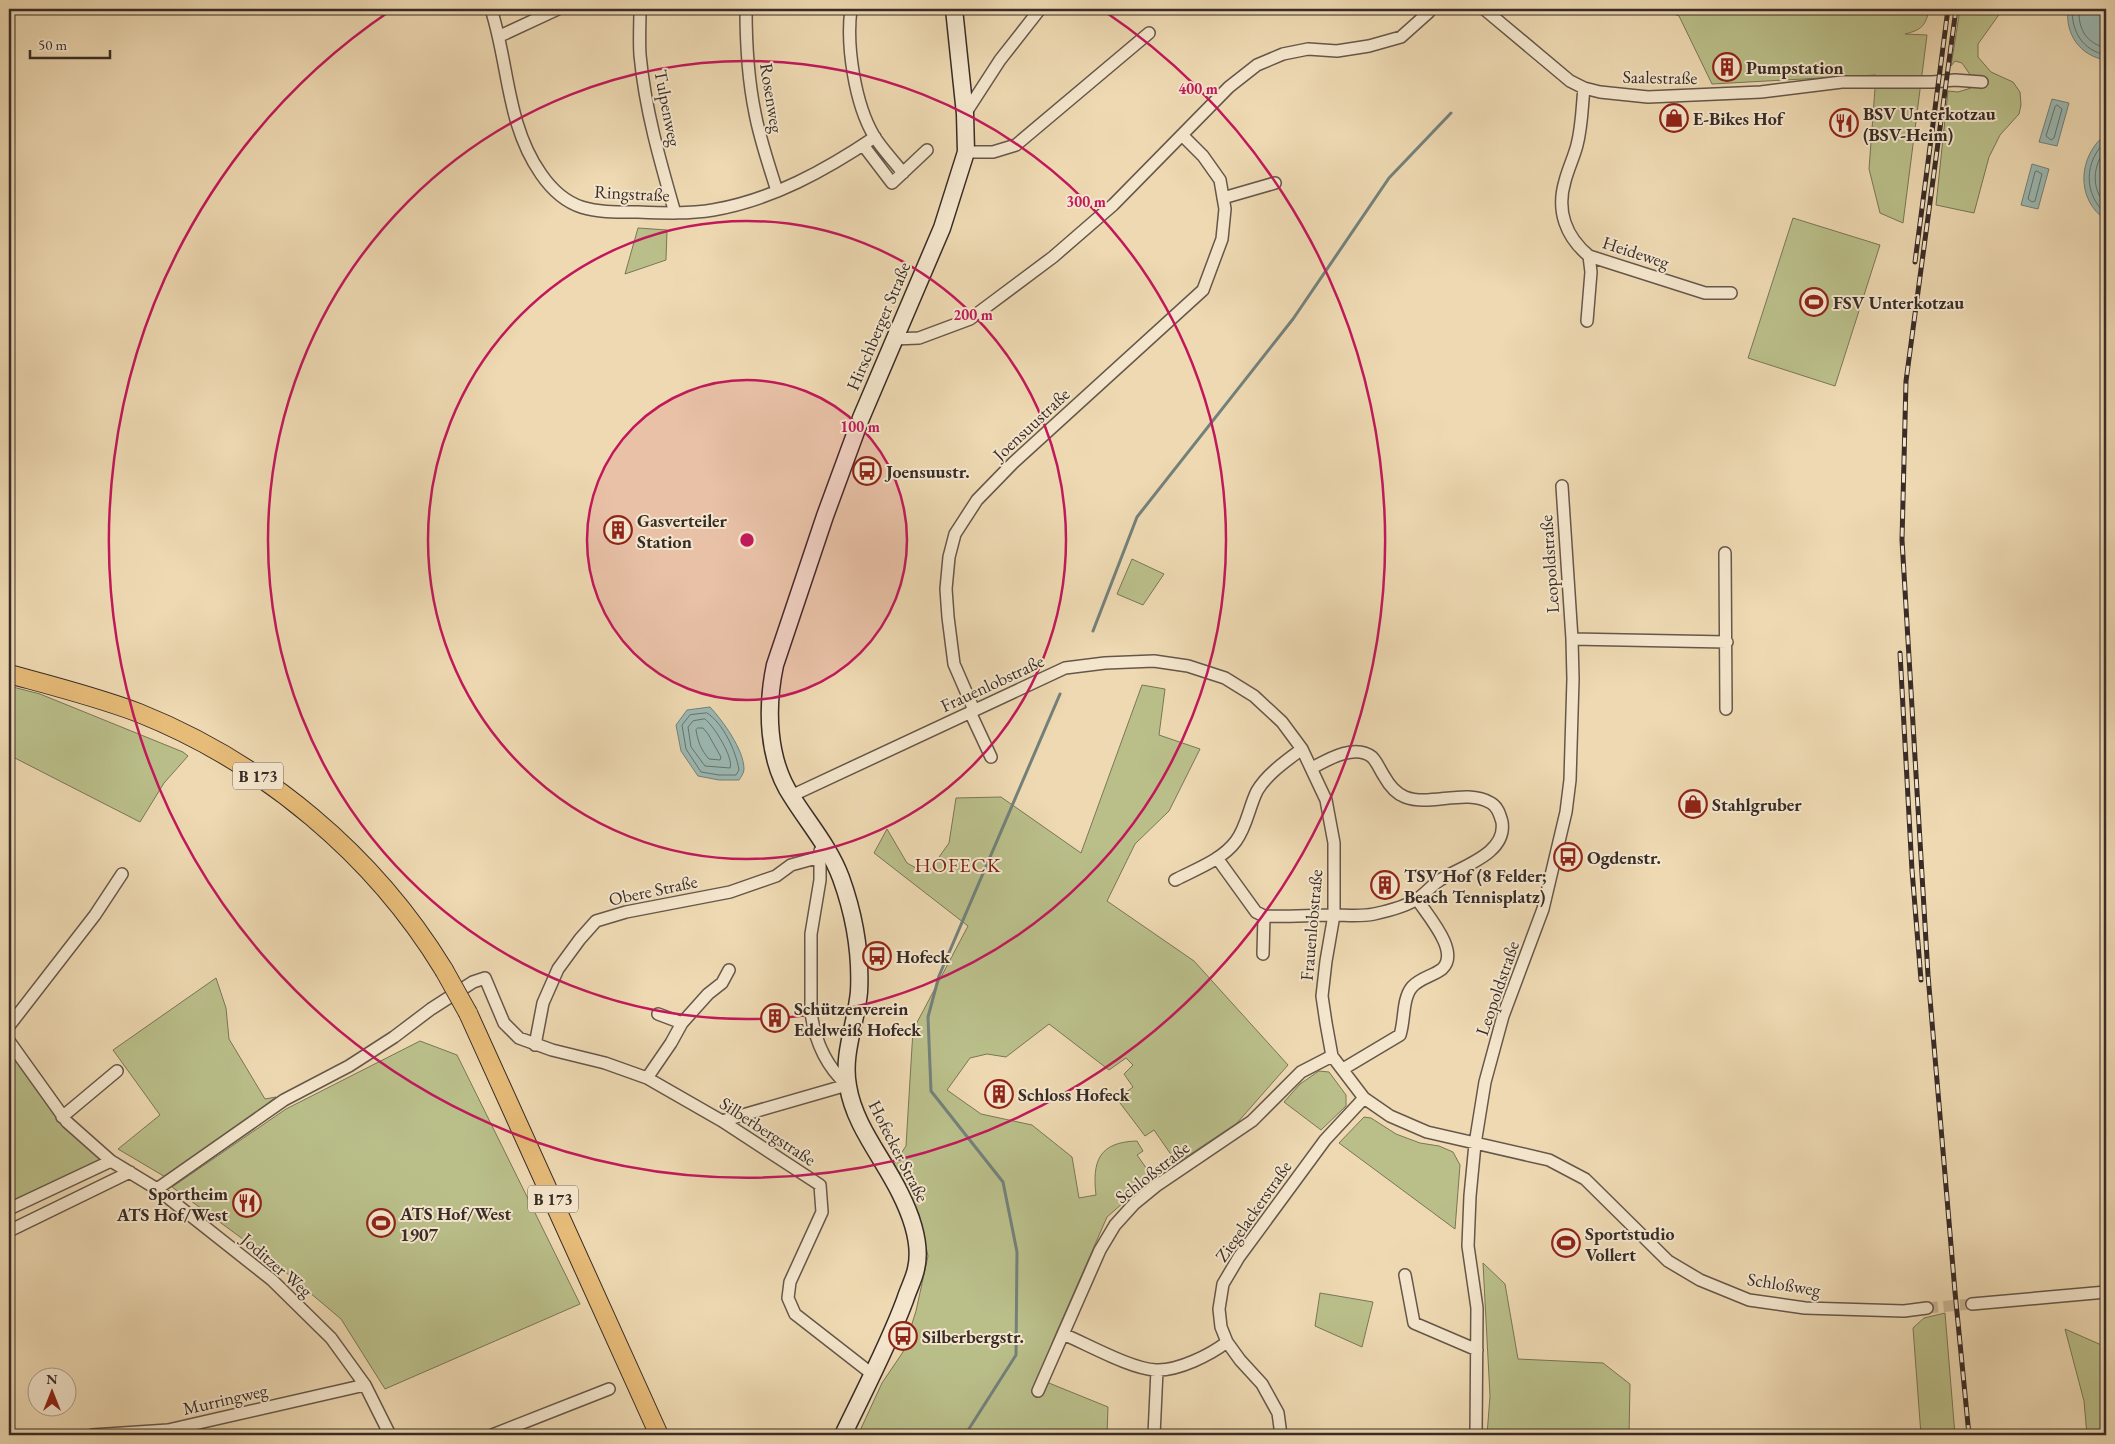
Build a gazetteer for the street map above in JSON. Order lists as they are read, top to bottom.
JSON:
{
  "streets": {
    "main road": ["Hirschberger Straße", "B 173", "Hofecker Straße"],
    "street": [
      "Saalestraße",
      "Rosenweg",
      "Tulpenweg",
      "Ringstraße",
      "Heideweg",
      "Joensuustraße",
      "Leopoldstraße",
      "Frauenlobstraße",
      "Obere Straße",
      "Silberbergstraße",
      "Schloßstraße",
      "Ziegelackerstraße",
      "Joditzer Weg",
      "Schloßweg",
      "Murringweg"
    ]
  },
  "crossings": [
    ["Saalestraße", "Heideweg"],
    ["Rosenweg", "Ringstraße"],
    ["Tulpenweg", "Ringstraße"],
    ["Hirschberger Straße", "Frauenlobstraße"],
    ["Hirschberger Straße", "Hofecker Straße"],
    ["Joensuustraße", "Frauenlobstraße"],
    ["Leopoldstraße", "Schloßweg"],
    ["Frauenlobstraße", "Hofecker Straße"],
    ["Frauenlobstraße", "Schloßstraße"],
    ["Obere Straße", "Silberbergstraße"],
    ["Silberbergstraße", "Hofecker Straße"],
    ["Silberbergstraße", "Joditzer Weg"],
    ["Joditzer Weg", "Murringweg"]
  ],
  "districts": ["HOFECK"],
  "places": {
    "building": [
      "Pumpstation",
      "Gasverteiler Station",
      "TSV Hof (8 Felder; Beach Tennisplatz)",
      "Schützenverein Edelweiß Hofeck",
      "Schloss Hofeck"
    ],
    "shop": ["E-Bikes Hof", "Stahlgruber"],
    "restaurant": ["BSV Unterkotzau (BSV-Heim)", "Sportheim ATS Hof/West"],
    "sports": ["FSV Unterkotzau", "ATS Hof/West 1907", "Sportstudio Vollert"],
    "bus stop": [
      "Joensuustr.",
      "Ogdenstr.",
      "Hofeck",
      "Silberbergstr."
    ]
  },
  "scale_bar": "50 m",
  "north": "top",
  "rings": [
    "400 m",
    "300 m",
    "200 m",
    "100 m"
  ]
}
